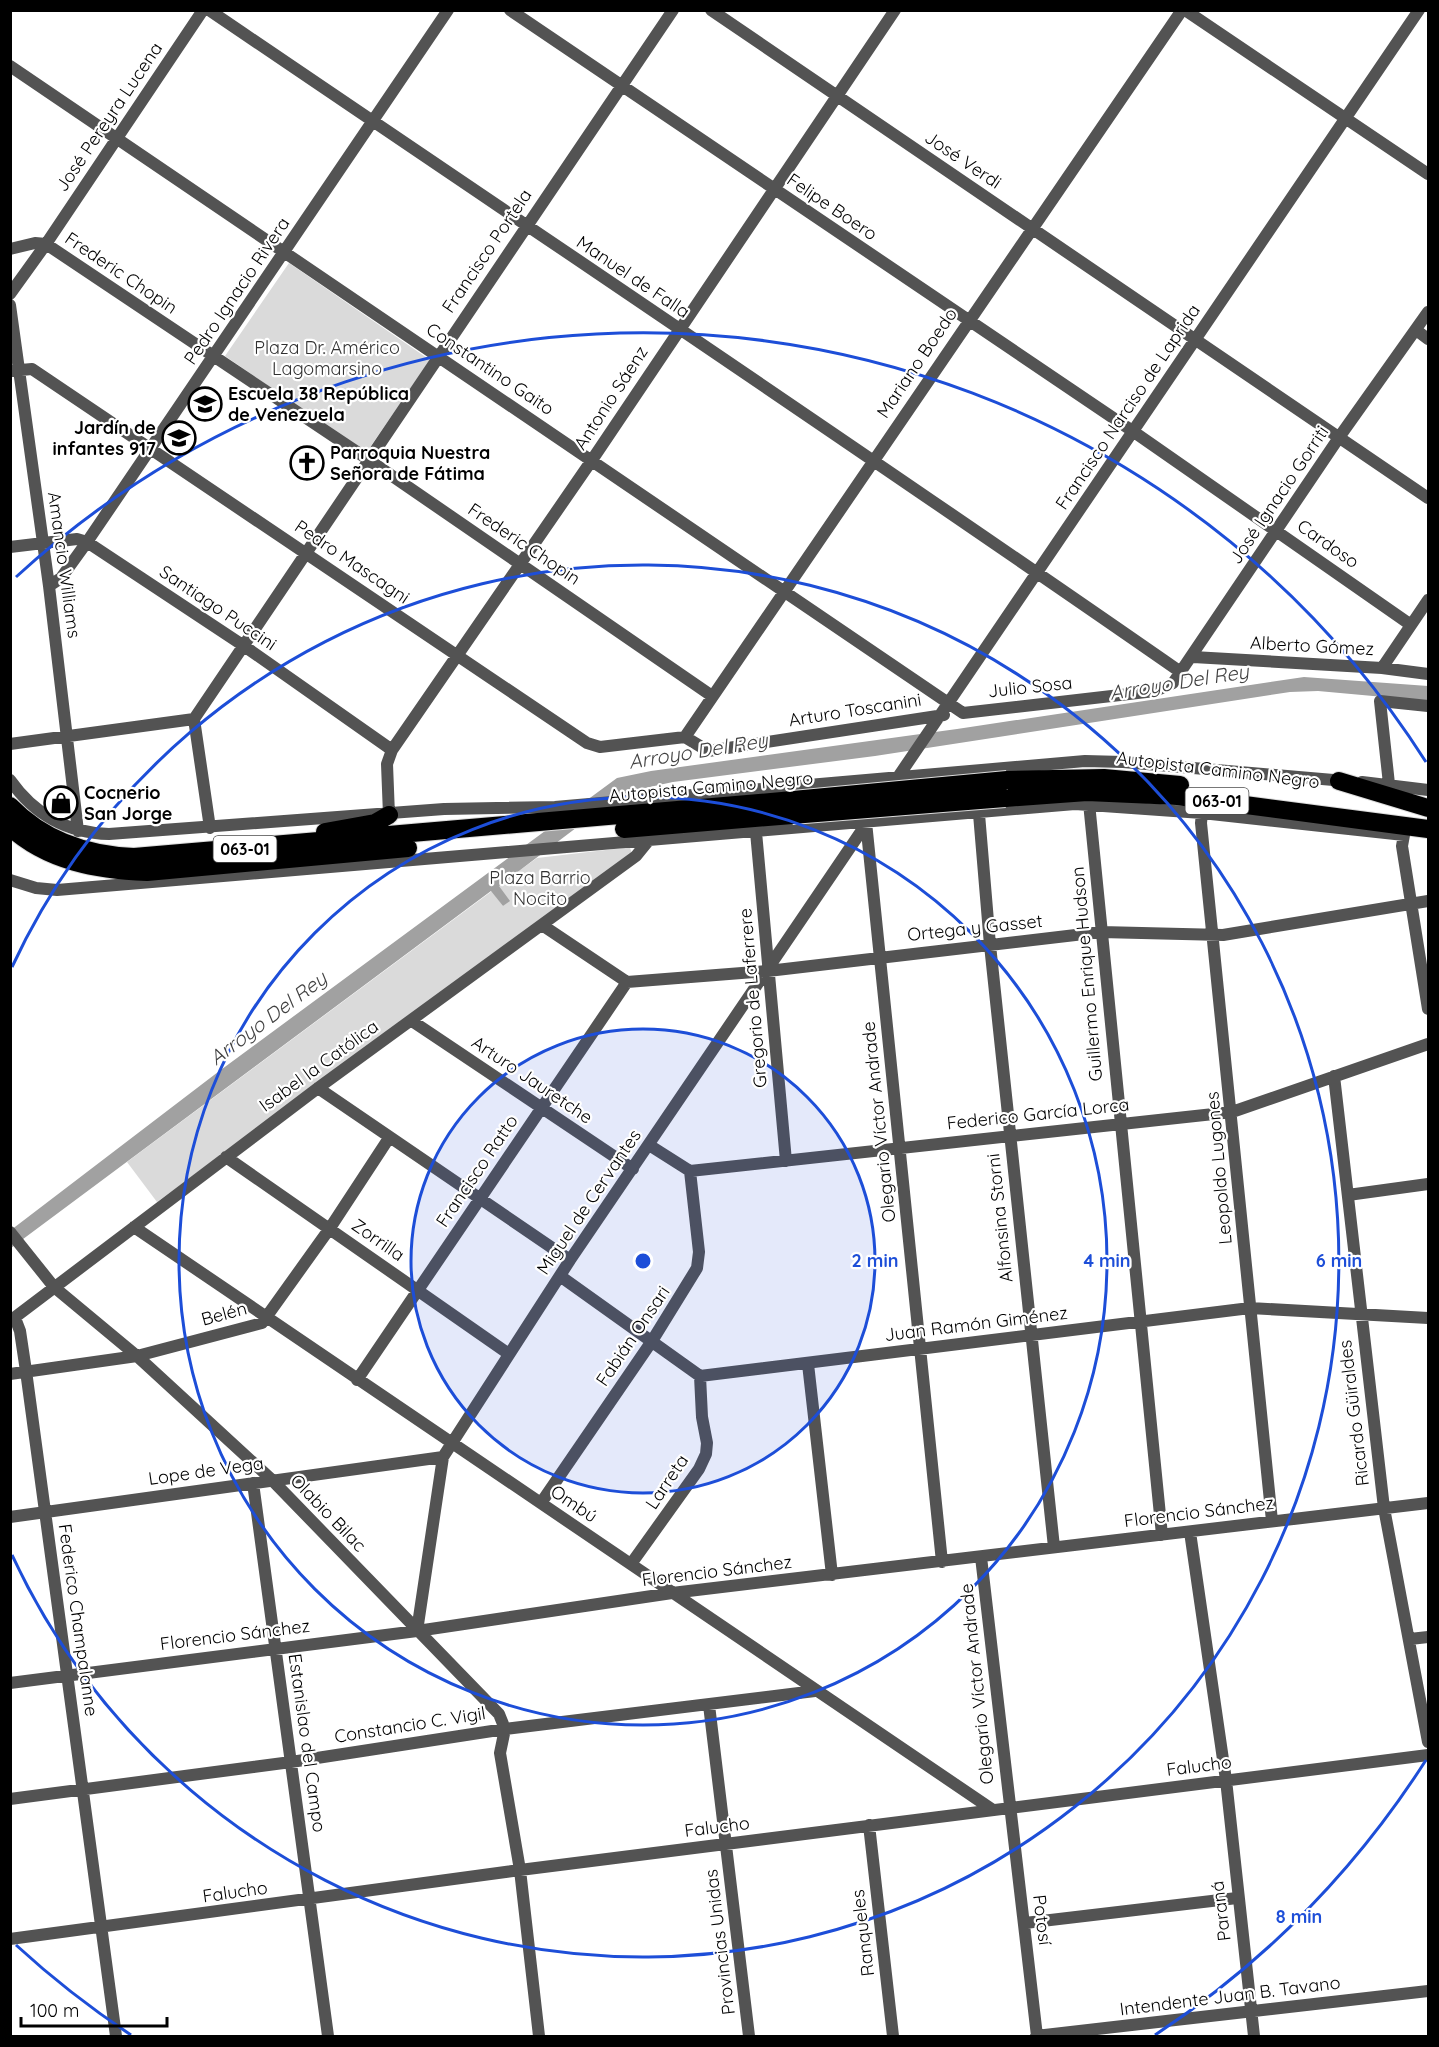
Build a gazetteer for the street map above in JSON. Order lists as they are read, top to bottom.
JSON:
{
  "streets": {
    "highway": ["Autopista Camino Negro", "063-01"],
    "street": [
      "José Pereyra Lucena",
      "José Verdi",
      "Felipe Boero",
      "Francisco Portela",
      "Frederic Chopin",
      "Manuel de Falla",
      "Pedro Ignacio Rivera",
      "Mariano Boedo",
      "Constantino Gaito",
      "Antonio Sáenz",
      "Francisco Narciso de Laprida",
      "José Ignacio Gorriti",
      "Cardoso",
      "Pedro Mascagni",
      "Amancio Williams",
      "Santiago Puccini",
      "Alberto Gómez",
      "Julio Sosa",
      "Arturo Toscanini",
      "Ortega y Gasset",
      "Guillermo Enrique Hudson",
      "Gregorio de Laferrere",
      "Isabel la Católica",
      "Arturo Jauretche",
      "Federico García Lorca",
      "Olegario Víctor Andrade",
      "Leopoldo Lugones",
      "Francisco Ratto",
      "Miguel de Cervantes",
      "Alfonsina Storni",
      "Zorrilla",
      "Belén",
      "Juan Ramón Giménez",
      "Fabián Onsari",
      "Ricardo Güiraldes",
      "Lope de Vega",
      "Larreta",
      "Ombú",
      "Florencio Sánchez",
      "Olabio Bilac",
      "Federico Champalanne",
      "Constancio C. Vigil",
      "Estanislao del Campo",
      "Falucho",
      "Paraná",
      "Potosí",
      "Ranqueles",
      "Provincias Unidas",
      "Intendente Juan B. Tavano"
    ]
  },
  "crossings": [
    ["José Pereyra Lucena", "Frederic Chopin"],
    ["José Pereyra Lucena", "Constantino Gaito"],
    ["José Verdi", "Mariano Boedo"],
    ["José Verdi", "Antonio Sáenz"],
    ["José Verdi", "Francisco Narciso de Laprida"],
    ["José Verdi", "José Ignacio Gorriti"],
    ["Felipe Boero", "Francisco Portela"],
    ["Felipe Boero", "Mariano Boedo"],
    ["Felipe Boero", "Antonio Sáenz"],
    ["Felipe Boero", "Francisco Narciso de Laprida"],
    ["Felipe Boero", "Cardoso"],
    ["Francisco Portela", "Frederic Chopin"],
    ["Francisco Portela", "Manuel de Falla"],
    ["Francisco Portela", "Constantino Gaito"],
    ["Francisco Portela", "Pedro Mascagni"],
    ["Francisco Portela", "Santiago Puccini"],
    ["Frederic Chopin", "Pedro Ignacio Rivera"],
    ["Frederic Chopin", "Mariano Boedo"],
    ["Frederic Chopin", "Antonio Sáenz"],
    ["Manuel de Falla", "Pedro Ignacio Rivera"],
    ["Manuel de Falla", "Mariano Boedo"],
    ["Manuel de Falla", "Antonio Sáenz"],
    ["Manuel de Falla", "Francisco Narciso de Laprida"],
    ["Pedro Ignacio Rivera", "Constantino Gaito"],
    ["Pedro Ignacio Rivera", "Pedro Mascagni"],
    ["Pedro Ignacio Rivera", "Amancio Williams"],
    ["Pedro Ignacio Rivera", "Santiago Puccini"],
    ["Mariano Boedo", "Constantino Gaito"],
    ["Mariano Boedo", "Pedro Mascagni"],
    ["Mariano Boedo", "Arturo Toscanini"],
    ["Constantino Gaito", "Antonio Sáenz"],
    ["Constantino Gaito", "Francisco Narciso de Laprida"],
    ["Antonio Sáenz", "Pedro Mascagni"],
    ["Antonio Sáenz", "Santiago Puccini"],
    ["Francisco Narciso de Laprida", "Cardoso"],
    ["Francisco Narciso de Laprida", "Arturo Toscanini"],
    ["Francisco Narciso de Laprida", "Olegario Víctor Andrade"],
    ["Francisco Narciso de Laprida", "Miguel de Cervantes"],
    ["José Ignacio Gorriti", "Cardoso"],
    ["José Ignacio Gorriti", "Alberto Gómez"],
    ["José Ignacio Gorriti", "Julio Sosa"],
    ["Pedro Mascagni", "Amancio Williams"],
    ["Pedro Mascagni", "Arturo Toscanini"],
    ["Julio Sosa", "Arturo Toscanini"],
    ["Ortega y Gasset", "Guillermo Enrique Hudson"],
    ["Ortega y Gasset", "Gregorio de Laferrere"],
    ["Ortega y Gasset", "Olegario Víctor Andrade"],
    ["Ortega y Gasset", "Leopoldo Lugones"],
    ["Ortega y Gasset", "Francisco Ratto"],
    ["Ortega y Gasset", "Miguel de Cervantes"],
    ["Ortega y Gasset", "Alfonsina Storni"],
    ["Guillermo Enrique Hudson", "Federico García Lorca"],
    ["Guillermo Enrique Hudson", "Juan Ramón Giménez"],
    ["Guillermo Enrique Hudson", "Florencio Sánchez"],
    ["Gregorio de Laferrere", "Federico García Lorca"],
    ["Gregorio de Laferrere", "Miguel de Cervantes"],
    ["Isabel la Católica", "Arturo Jauretche"],
    ["Isabel la Católica", "Zorrilla"],
    ["Isabel la Católica", "Ombú"],
    ["Isabel la Católica", "Olabio Bilac"],
    ["Isabel la Católica", "Federico Champalanne"],
    ["Arturo Jauretche", "Francisco Ratto"],
    ["Arturo Jauretche", "Miguel de Cervantes"],
    ["Federico García Lorca", "Olegario Víctor Andrade"],
    ["Federico García Lorca", "Leopoldo Lugones"],
    ["Federico García Lorca", "Alfonsina Storni"],
    ["Federico García Lorca", "Fabián Onsari"],
    ["Federico García Lorca", "Ricardo Güiraldes"],
    ["Olegario Víctor Andrade", "Miguel de Cervantes"],
    ["Olegario Víctor Andrade", "Juan Ramón Giménez"],
    ["Olegario Víctor Andrade", "Florencio Sánchez"],
    ["Olegario Víctor Andrade", "Falucho"],
    ["Olegario Víctor Andrade", "Potosí"],
    ["Leopoldo Lugones", "Juan Ramón Giménez"],
    ["Leopoldo Lugones", "Florencio Sánchez"],
    ["Francisco Ratto", "Zorrilla"],
    ["Francisco Ratto", "Ombú"],
    ["Miguel de Cervantes", "Zorrilla"],
    ["Miguel de Cervantes", "Lope de Vega"],
    ["Miguel de Cervantes", "Ombú"],
    ["Miguel de Cervantes", "Florencio Sánchez"],
    ["Miguel de Cervantes", "Olabio Bilac"],
    ["Alfonsina Storni", "Juan Ramón Giménez"],
    ["Alfonsina Storni", "Florencio Sánchez"],
    ["Zorrilla", "Belén"],
    ["Belén", "Ombú"],
    ["Belén", "Olabio Bilac"],
    ["Belén", "Federico Champalanne"],
    ["Juan Ramón Giménez", "Ricardo Güiraldes"],
    ["Juan Ramón Giménez", "Larreta"],
    ["Fabián Onsari", "Ombú"],
    ["Ricardo Güiraldes", "Florencio Sánchez"],
    ["Lope de Vega", "Olabio Bilac"],
    ["Lope de Vega", "Federico Champalanne"],
    ["Lope de Vega", "Estanislao del Campo"],
    ["Larreta", "Ombú"],
    ["Ombú", "Florencio Sánchez"],
    ["Ombú", "Constancio C. Vigil"],
    ["Ombú", "Falucho"],
    ["Florencio Sánchez", "Olabio Bilac"],
    ["Florencio Sánchez", "Federico Champalanne"],
    ["Florencio Sánchez", "Estanislao del Campo"],
    ["Olabio Bilac", "Constancio C. Vigil"],
    ["Federico Champalanne", "Constancio C. Vigil"],
    ["Federico Champalanne", "Falucho"],
    ["Constancio C. Vigil", "Estanislao del Campo"],
    ["Constancio C. Vigil", "Provincias Unidas"],
    ["Estanislao del Campo", "Falucho"],
    ["Falucho", "Paraná"],
    ["Falucho", "Potosí"],
    ["Falucho", "Ranqueles"],
    ["Falucho", "Provincias Unidas"],
    ["Paraná", "Intendente Juan B. Tavano"],
    ["Potosí", "Intendente Juan B. Tavano"]
  ],
  "water": ["Arroyo Del Rey"],
  "parks": ["Plaza Dr. Américo Lagomarsino", "Plaza Barrio Nocito"],
  "places": {
    "school or university": ["Escuela 38 República de Venezuela", "Jardín de infantes 917"],
    "church": ["Parroquia Nuestra Señora de Fátima"],
    "shop": ["Cocnerio San Jorge"]
  },
  "scale_bar": "100 m",
  "rings": [
    "2 min",
    "4 min",
    "6 min",
    "8 min"
  ]
}
